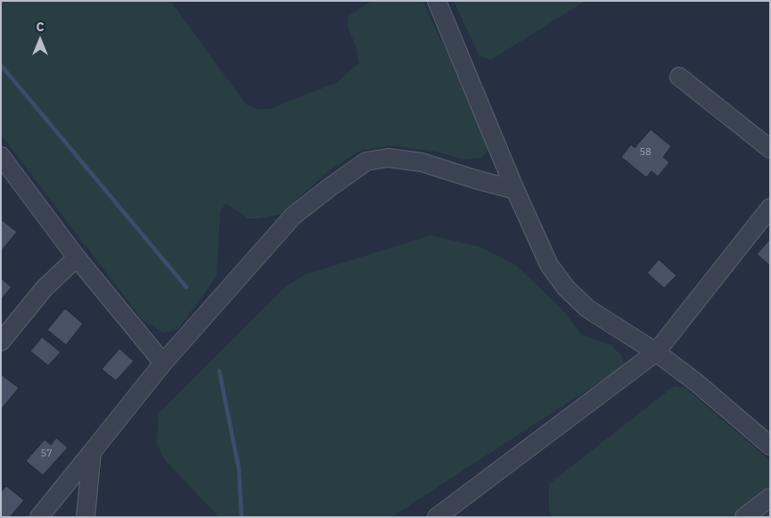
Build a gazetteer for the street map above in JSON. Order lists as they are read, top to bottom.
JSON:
{
  "house_numbers": ["58", "57"],
  "north": "top"
}
